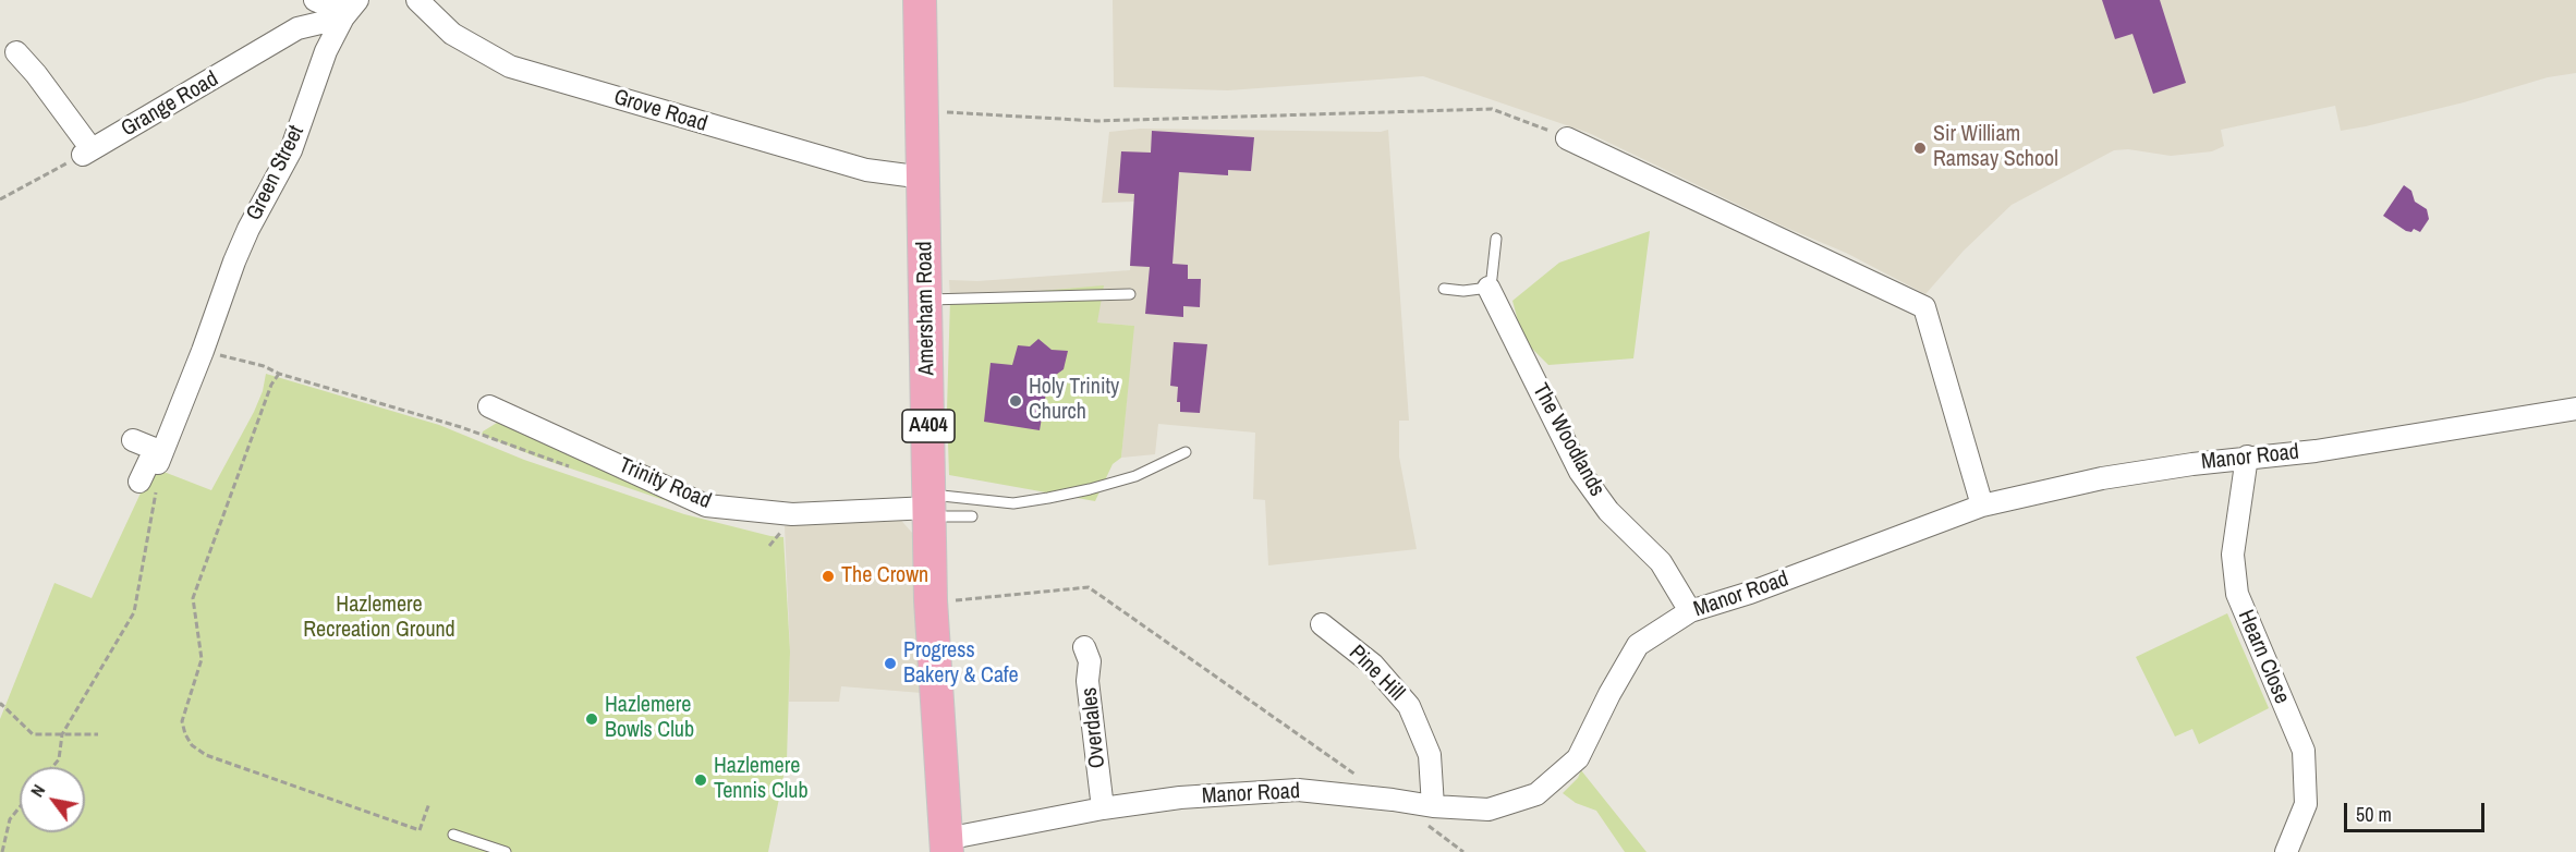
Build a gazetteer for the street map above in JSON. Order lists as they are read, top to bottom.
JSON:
{
  "streets": {
    "main road": ["Amersham Road", "A404"],
    "street": [
      "Grange Road",
      "Grove Road",
      "Green Street",
      "The Woodlands",
      "Manor Road",
      "Trinity Road",
      "Hearn Close",
      "Pine Hill",
      "Overdales"
    ]
  },
  "crossings": [
    ["Grange Road", "Green Street"],
    ["Grove Road", "Amersham Road"],
    ["Amersham Road", "Manor Road"],
    ["Amersham Road", "Trinity Road"],
    ["The Woodlands", "Manor Road"],
    ["Manor Road", "Hearn Close"],
    ["Manor Road", "Pine Hill"],
    ["Manor Road", "Overdales"]
  ],
  "parks": ["Hazlemere Recreation Ground"],
  "places": [
    "Sir William Ramsay School",
    "Holy Trinity Church",
    "The Crown",
    "Progress Bakery & Cafe",
    "Hazlemere Bowls Club",
    "Hazlemere Tennis Club"
  ],
  "scale_bar": "50 m",
  "north": "top left"
}
